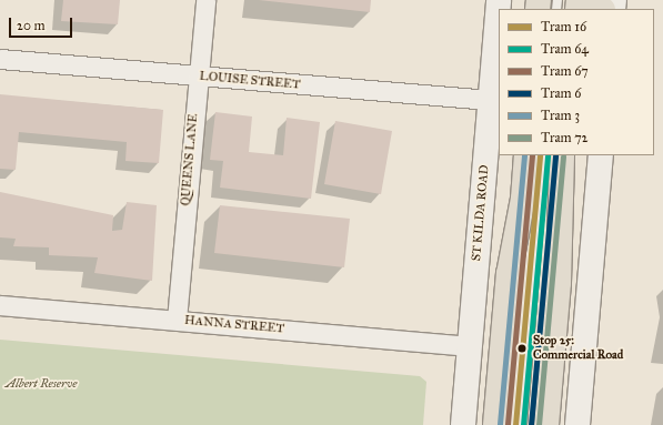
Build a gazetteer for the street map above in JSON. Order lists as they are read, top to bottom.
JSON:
{
  "streets": {
    "main road": ["ST KILDA ROAD"],
    "street": ["LOUISE STREET", "QUEENS LANE", "HANNA STREET"]
  },
  "crossings": [
    ["LOUISE STREET", "QUEENS LANE"],
    ["LOUISE STREET", "ST KILDA ROAD"],
    ["QUEENS LANE", "HANNA STREET"],
    ["ST KILDA ROAD", "HANNA STREET"]
  ],
  "parks": ["Albert Reserve"],
  "places": ["Stop 25: Commercial Road"],
  "lines": [
    "tram line 16",
    "tram line 64",
    "tram line 67",
    "tram line 6",
    "tram line 3",
    "tram line 72"
  ],
  "legend": [
    "Tram 16",
    "Tram 64",
    "Tram 67",
    "Tram 6",
    "Tram 3",
    "Tram 72"
  ],
  "scale_bar": "20 m"
}
